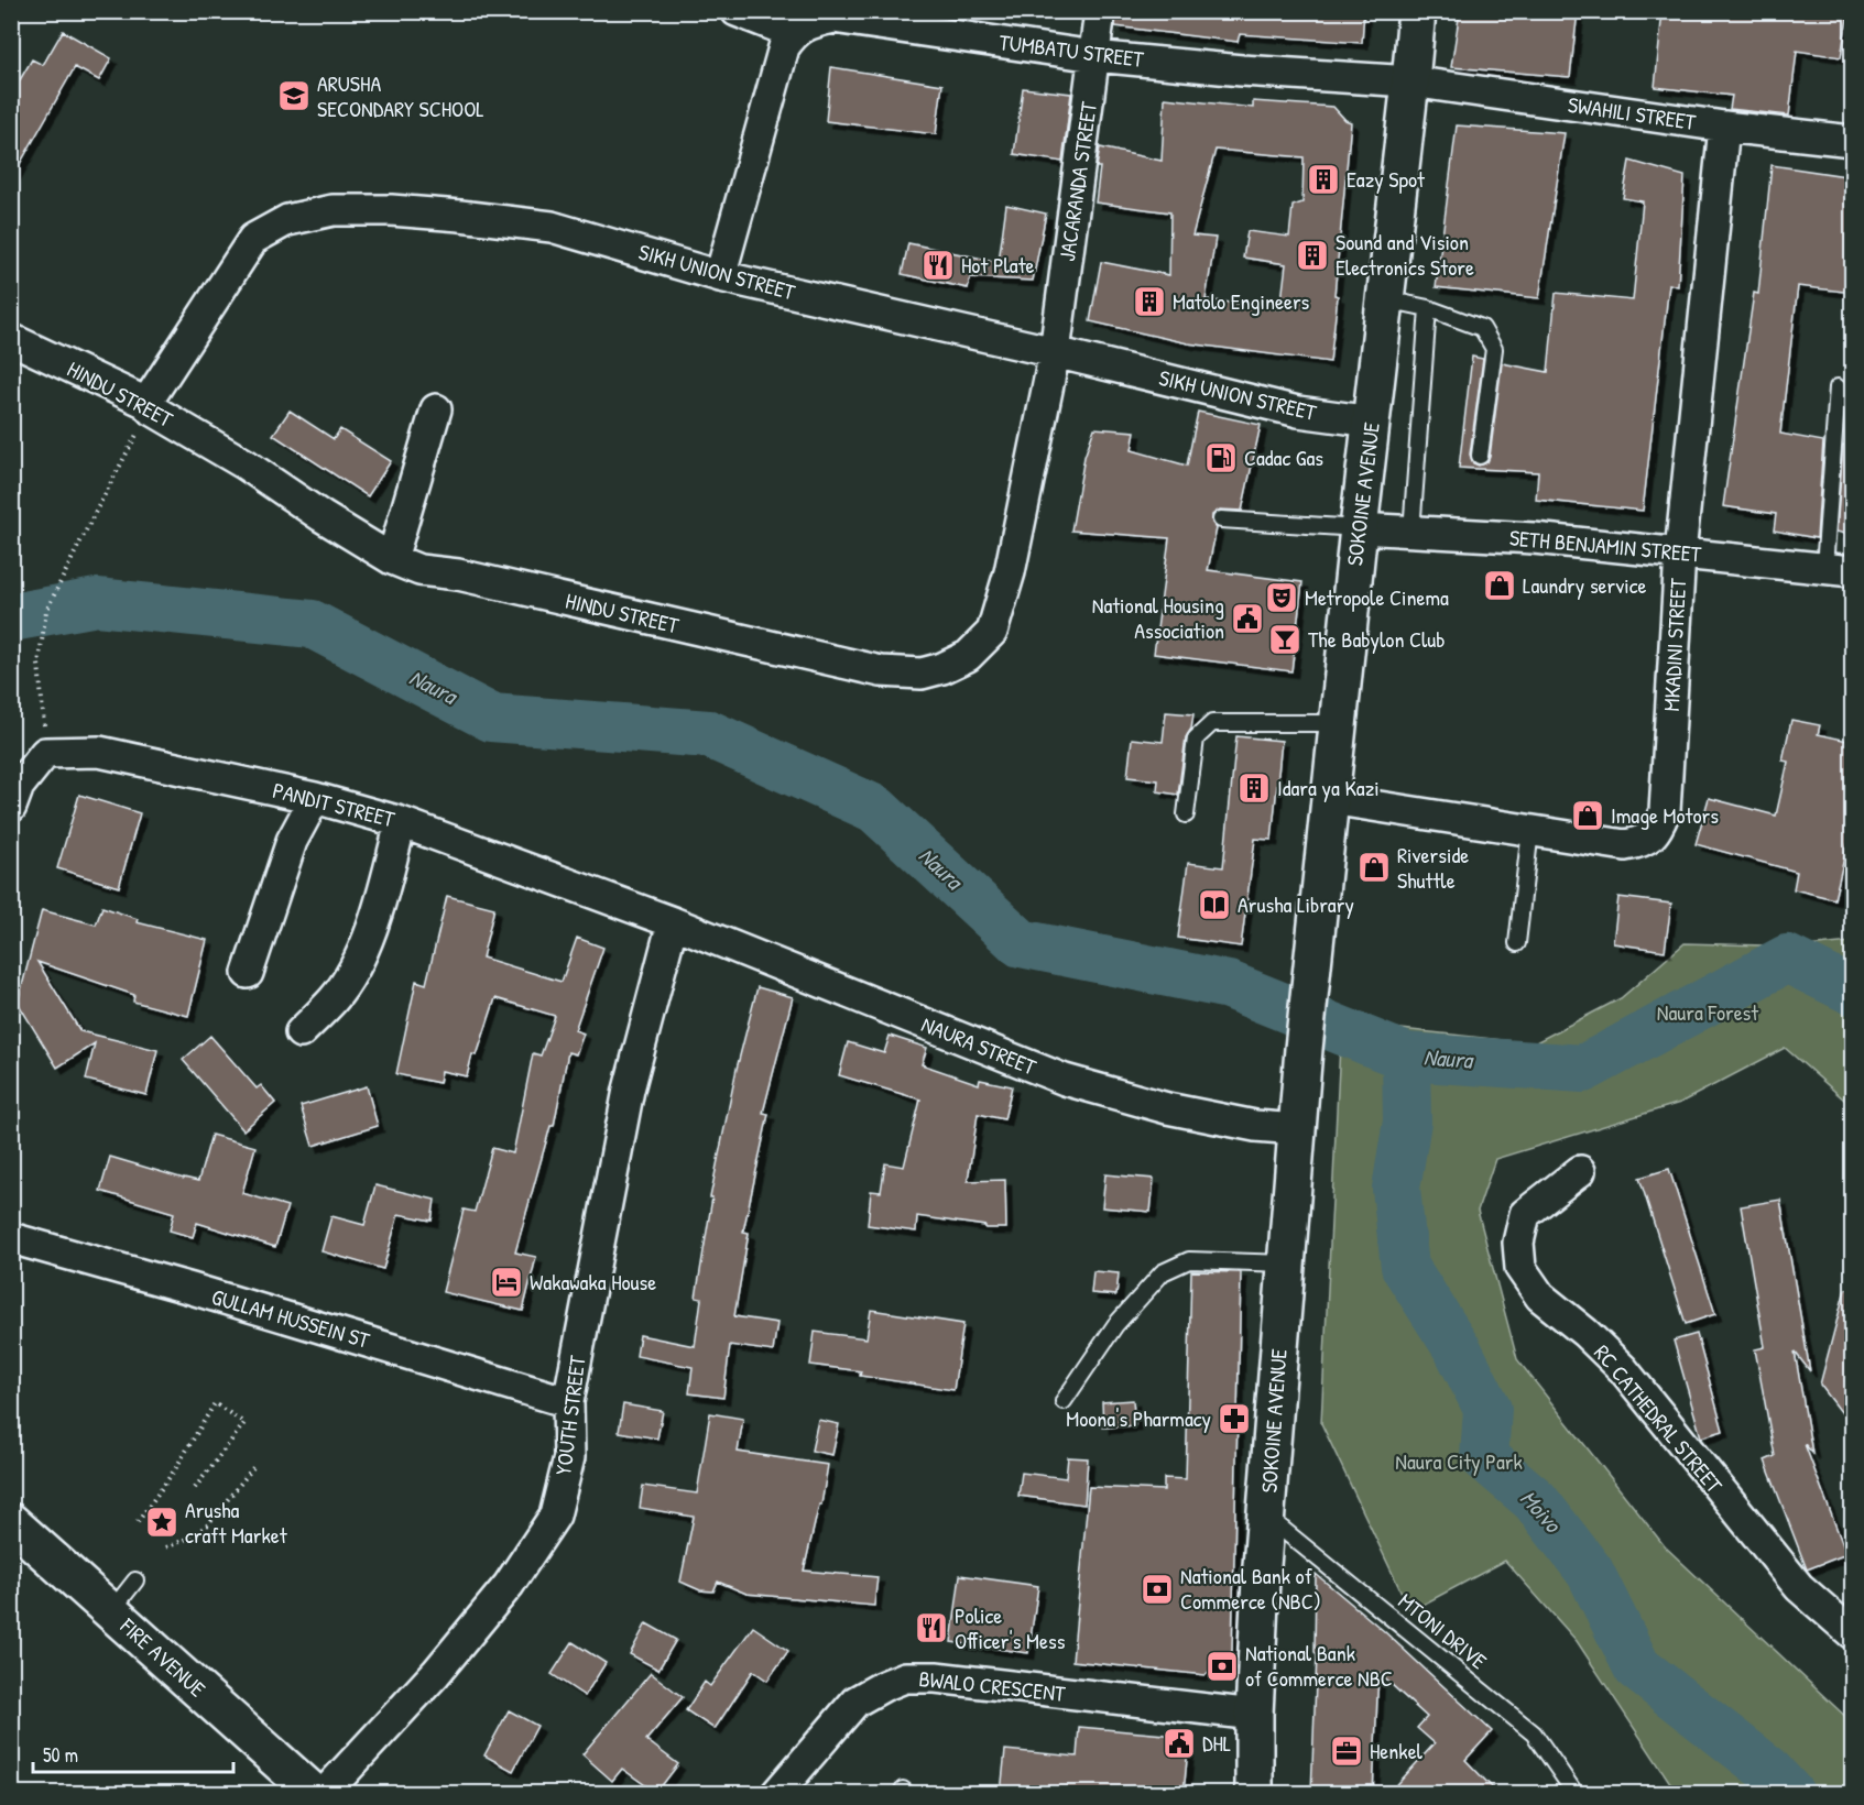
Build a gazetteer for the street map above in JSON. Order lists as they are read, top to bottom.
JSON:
{
  "streets": {
    "main road": ["SOKOINE AVENUE", "FIRE AVENUE"],
    "street": [
      "TUMBATU STREET",
      "SWAHILI STREET",
      "JACARANDA STREET",
      "SIKH UNION STREET",
      "HINDU STREET",
      "SETH BENJAMIN STREET",
      "MKADINI STREET",
      "PANDIT STREET",
      "NAURA STREET",
      "GULLAM HUSSEIN ST",
      "YOUTH STREET",
      "RC CATHEDRAL STREET",
      "BWALO CRESCENT"
    ],
    "lane": ["MTONI DRIVE"]
  },
  "crossings": [
    ["TUMBATU STREET", "SWAHILI STREET"],
    ["TUMBATU STREET", "JACARANDA STREET"],
    ["TUMBATU STREET", "SOKOINE AVENUE"],
    ["SWAHILI STREET", "SOKOINE AVENUE"],
    ["SWAHILI STREET", "MKADINI STREET"],
    ["JACARANDA STREET", "SIKH UNION STREET"],
    ["JACARANDA STREET", "HINDU STREET"],
    ["SIKH UNION STREET", "HINDU STREET"],
    ["SIKH UNION STREET", "SOKOINE AVENUE"],
    ["SOKOINE AVENUE", "SETH BENJAMIN STREET"],
    ["SOKOINE AVENUE", "MKADINI STREET"],
    ["SOKOINE AVENUE", "NAURA STREET"],
    ["SOKOINE AVENUE", "MTONI DRIVE"],
    ["SOKOINE AVENUE", "BWALO CRESCENT"],
    ["SETH BENJAMIN STREET", "MKADINI STREET"],
    ["PANDIT STREET", "NAURA STREET"],
    ["PANDIT STREET", "YOUTH STREET"],
    ["NAURA STREET", "YOUTH STREET"],
    ["GULLAM HUSSEIN ST", "YOUTH STREET"]
  ],
  "water": ["Naura", "Moivo"],
  "parks": ["Naura Forest", "Naura City Park"],
  "places": {
    "school or university": ["ARUSHA SECONDARY SCHOOL"],
    "building": [
      "Eazy Spot",
      "Sound and Vision Electronics Store",
      "Matolo Engineers",
      "Idara ya Kazi"
    ],
    "restaurant": ["Hot Plate", "Police Officer's Mess"],
    "fuel station": ["Cadac Gas"],
    "shop": ["Laundry service", "Image Motors", "Riverside Shuttle"],
    "theatre": ["Metropole Cinema"],
    "public building": ["National Housing Association", "DHL"],
    "bar": ["The Babylon Club"],
    "library": ["Arusha Library"],
    "hotel": ["Wakawaka House"],
    "pharmacy": ["Moona's Pharmacy"],
    "place": ["Arusha craft Market"],
    "bank": ["National Bank of Commerce (NBC)", "National Bank of Commerce NBC"],
    "office": ["Henkel"]
  },
  "scale_bar": "50 m"
}
